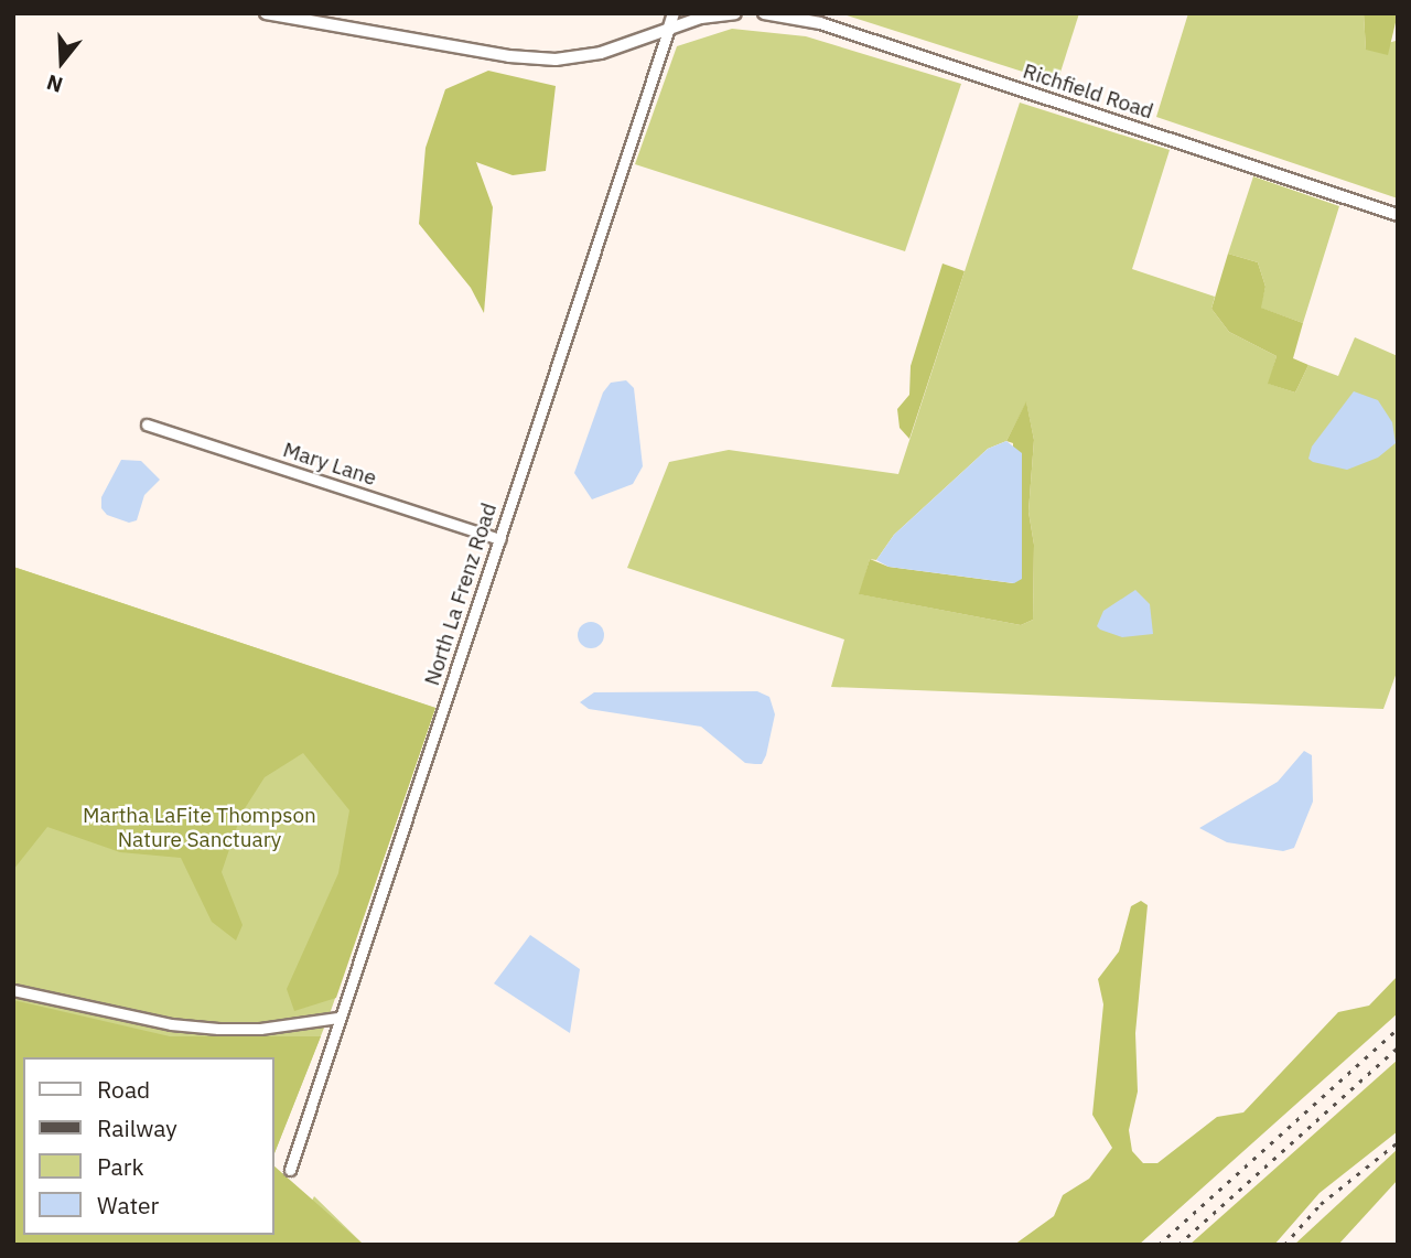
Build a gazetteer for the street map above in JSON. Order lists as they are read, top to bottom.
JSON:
{
  "streets": {
    "street": ["Richfield Road", "Mary Lane", "North La Frenz Road"]
  },
  "crossings": [
    ["Mary Lane", "North La Frenz Road"]
  ],
  "parks": ["Martha LaFite Thompson Nature Sanctuary"],
  "legend": [
    "Road",
    "Railway",
    "Park",
    "Water"
  ],
  "north": "bottom"
}
